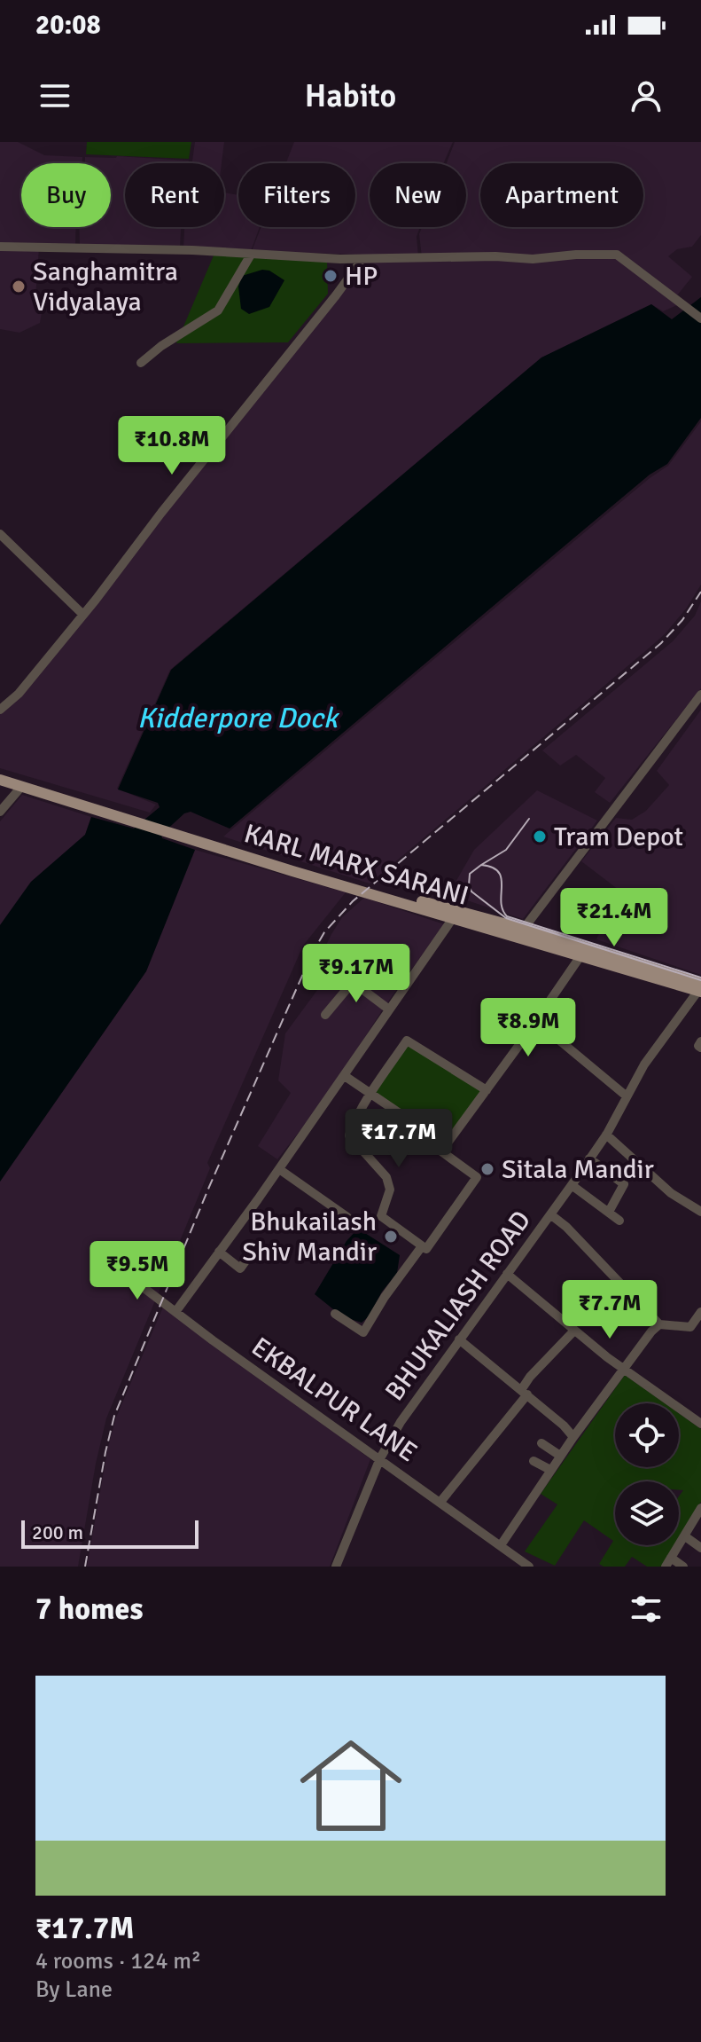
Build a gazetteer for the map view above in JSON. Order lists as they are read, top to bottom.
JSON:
{
  "streets": {
    "main road": ["KARL MARX SARANI"],
    "street": ["BHUKALIASH ROAD", "EKBALPUR LANE"]
  },
  "crossings": [
    ["KARL MARX SARANI", "BHUKALIASH ROAD"],
    ["BHUKALIASH ROAD", "EKBALPUR LANE"]
  ],
  "water": ["Kidderpore Dock"],
  "places": [
    "HP",
    "Sanghamitra Vidyalaya",
    "Tram Depot",
    "Sitala Mandir",
    "Bhukailash Shiv Mandir"
  ],
  "scale_bar": "200 m",
  "page": {
    "status": "20:08",
    "header": "Habito",
    "chip": [
      "Buy",
      "Rent",
      "Filters",
      "New",
      "Apartment"
    ],
    "price": [
      "₹10.8M",
      "₹21.4M",
      "₹9.17M",
      "₹8.9M",
      "₹17.7M",
      "₹9.5M",
      "₹7.7M"
    ],
    "scale": "200 m",
    "heading": "7 homes",
    "list": [
      {
        "name": "₹17.7M",
        "note": "4 rooms · 124 m² · By Lane"
      }
    ]
  }
}
